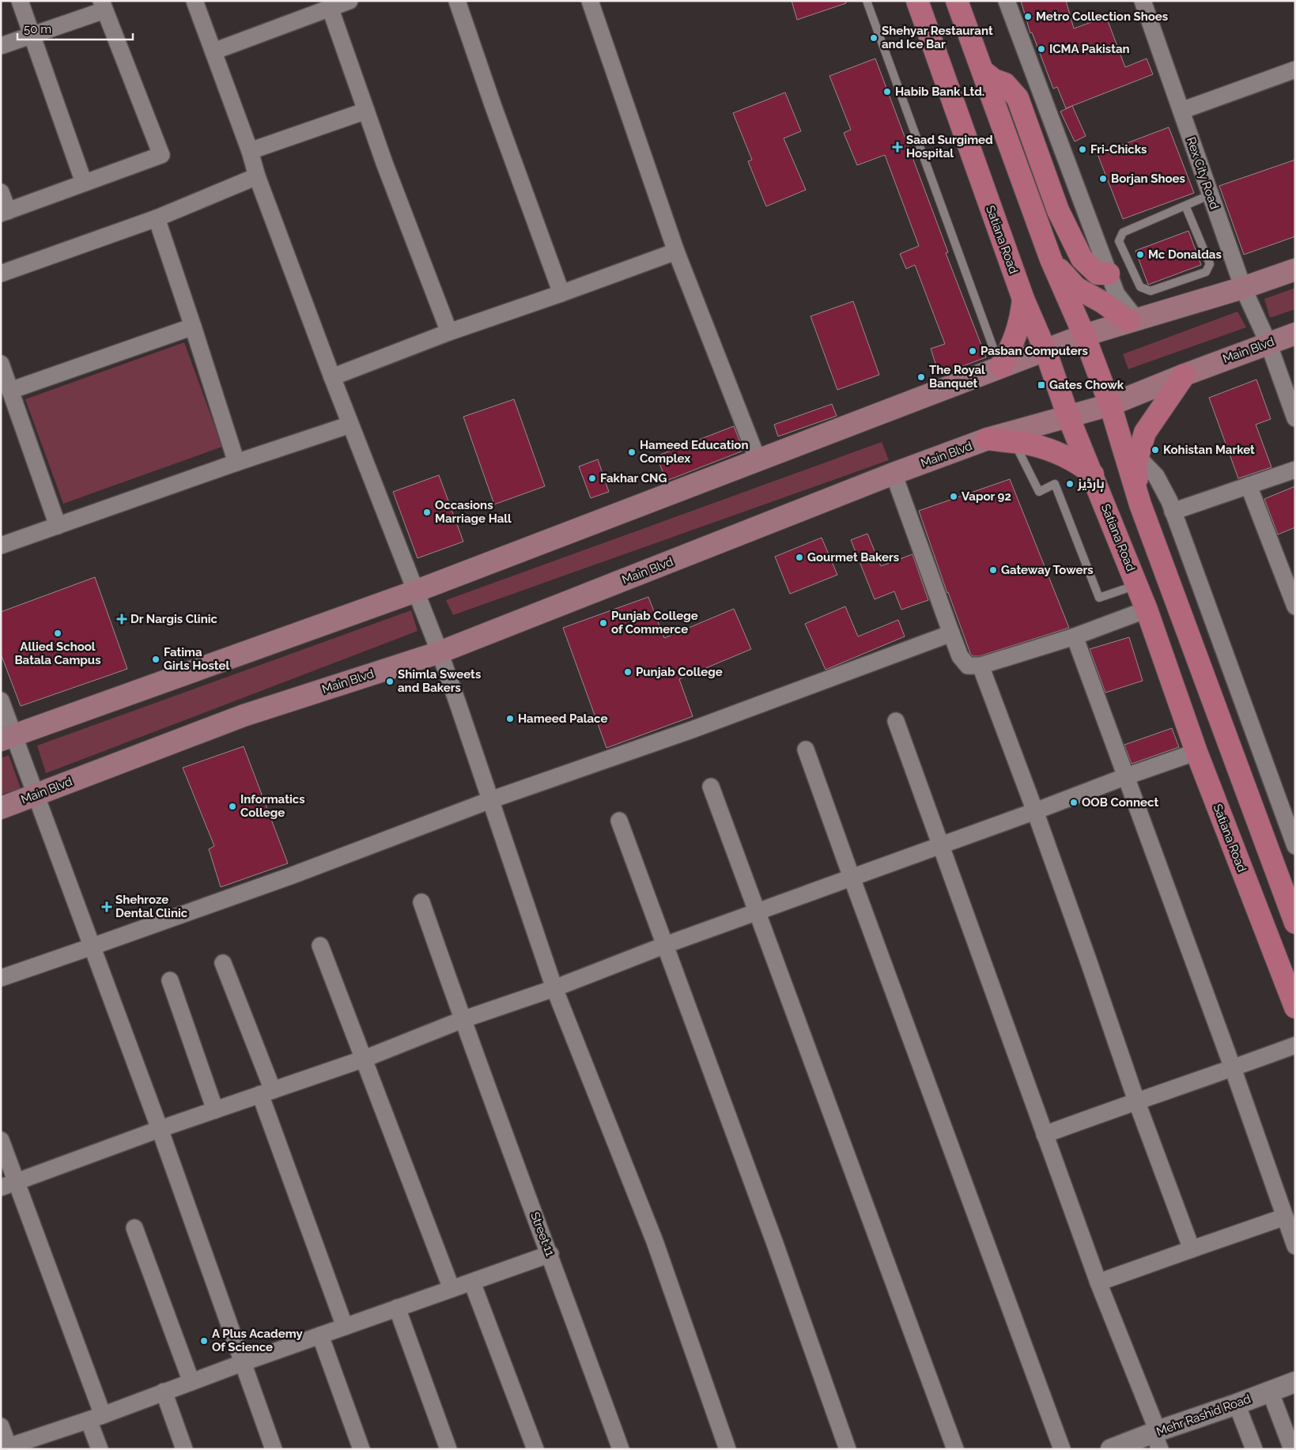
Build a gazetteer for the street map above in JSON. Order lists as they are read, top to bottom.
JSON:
{
  "streets": {
    "main road": ["Satiana Road", "Main Blvd"],
    "street": ["Rex City Road", "Street 11", "Mehr Rashid Road"]
  },
  "crossings": [
    ["Rex City Road", "Main Blvd"],
    ["Satiana Road", "Main Blvd"]
  ],
  "places": {
    "other": [
      "Metro Collection Shoes",
      "Shehyar Restaurant and Ice Bar",
      "ICMA Pakistan",
      "Habib Bank Ltd.",
      "Fri-Chicks",
      "Borjan Shoes",
      "Mc Donaldas",
      "Pasban Computers",
      "The Royal Banquet",
      "Kohistan Market",
      "Hameed Education Complex",
      "Fakhar CNG",
      "ہارڈیز",
      "Vapor 92",
      "Occasions Marriage Hall",
      "Gourmet Bakers",
      "Gateway Towers",
      "Punjab College of Commerce",
      "Allied School Batala Campus",
      "Fatima Girls Hostel",
      "Punjab College",
      "Shimla Sweets and Bakers",
      "Hameed Palace",
      "OOB Connect",
      "Informatics College",
      "A Plus Academy Of Science"
    ],
    "health": ["Saad Surgimed Hospital", "Dr Nargis Clinic", "Shehroze Dental Clinic"],
    "transit": ["Gates Chowk"]
  },
  "scale_bar": "50 m"
}
